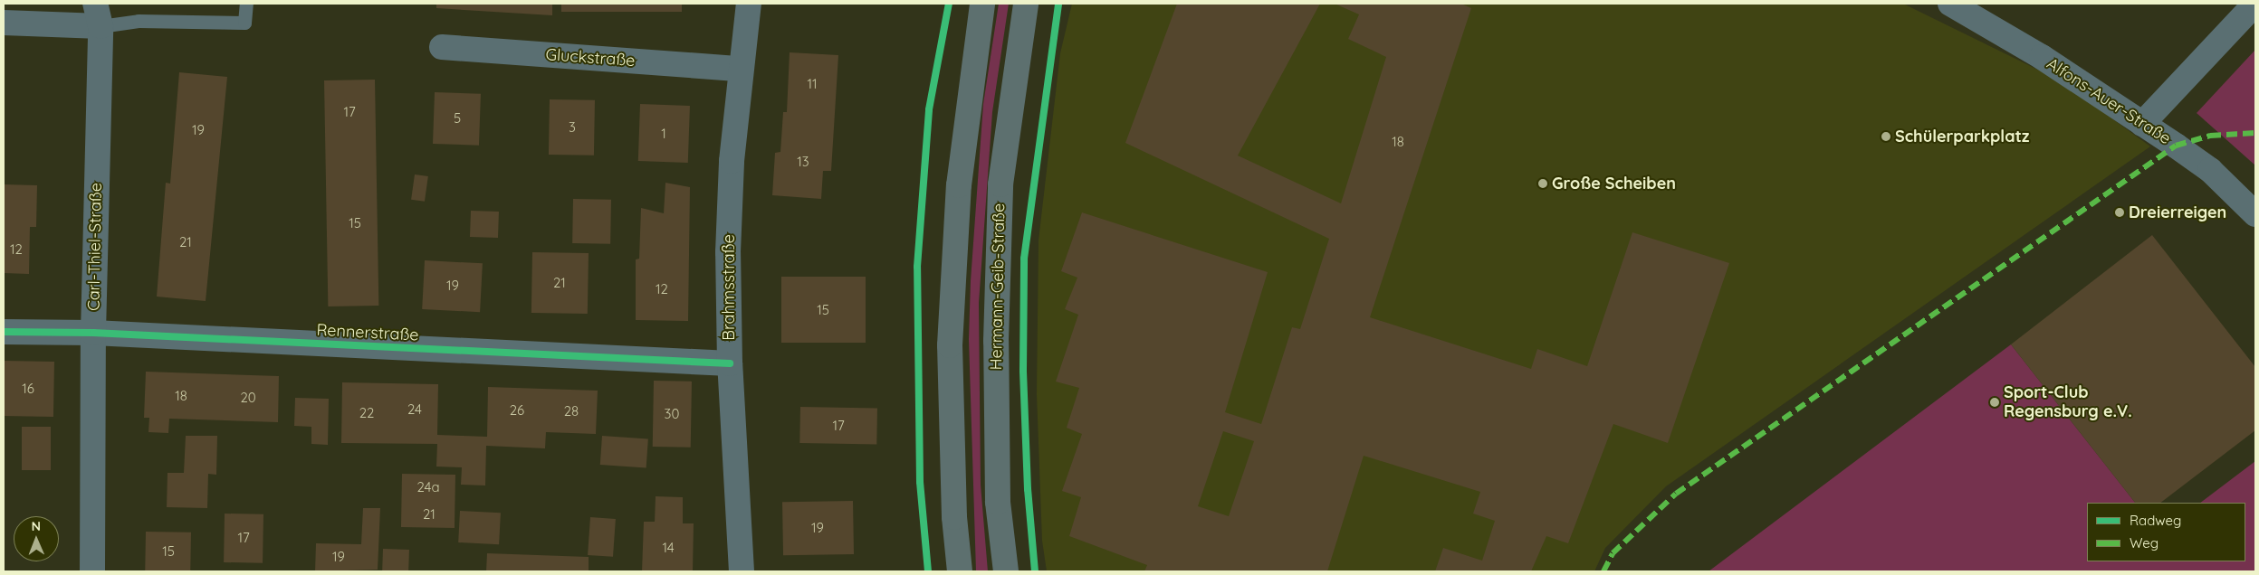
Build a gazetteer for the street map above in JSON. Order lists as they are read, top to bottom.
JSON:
{
  "streets": {
    "street": [
      "Gluckstraße",
      "Alfons-Auer-Straße",
      "Carl-Thiel-Straße",
      "Hermann-Geib-Straße",
      "Brahmsstraße",
      "Rennerstraße"
    ]
  },
  "crossings": [
    ["Gluckstraße", "Brahmsstraße"],
    ["Carl-Thiel-Straße", "Rennerstraße"],
    ["Brahmsstraße", "Rennerstraße"]
  ],
  "places": [
    "Schülerparkplatz",
    "Große Scheiben",
    "Dreierreigen",
    "Sport-Club Regensburg e.V."
  ],
  "house_numbers": [
    "11",
    "17",
    "5",
    "3",
    "19",
    "1",
    "18",
    "13",
    "15",
    "21",
    "12",
    "21",
    "19",
    "12",
    "15",
    "16",
    "18",
    "20",
    "24",
    "26",
    "28",
    "22",
    "30",
    "17",
    "24a",
    "21",
    "19",
    "17",
    "14",
    "15",
    "19"
  ],
  "legend": ["Radweg", "Weg"],
  "north": "top"
}
